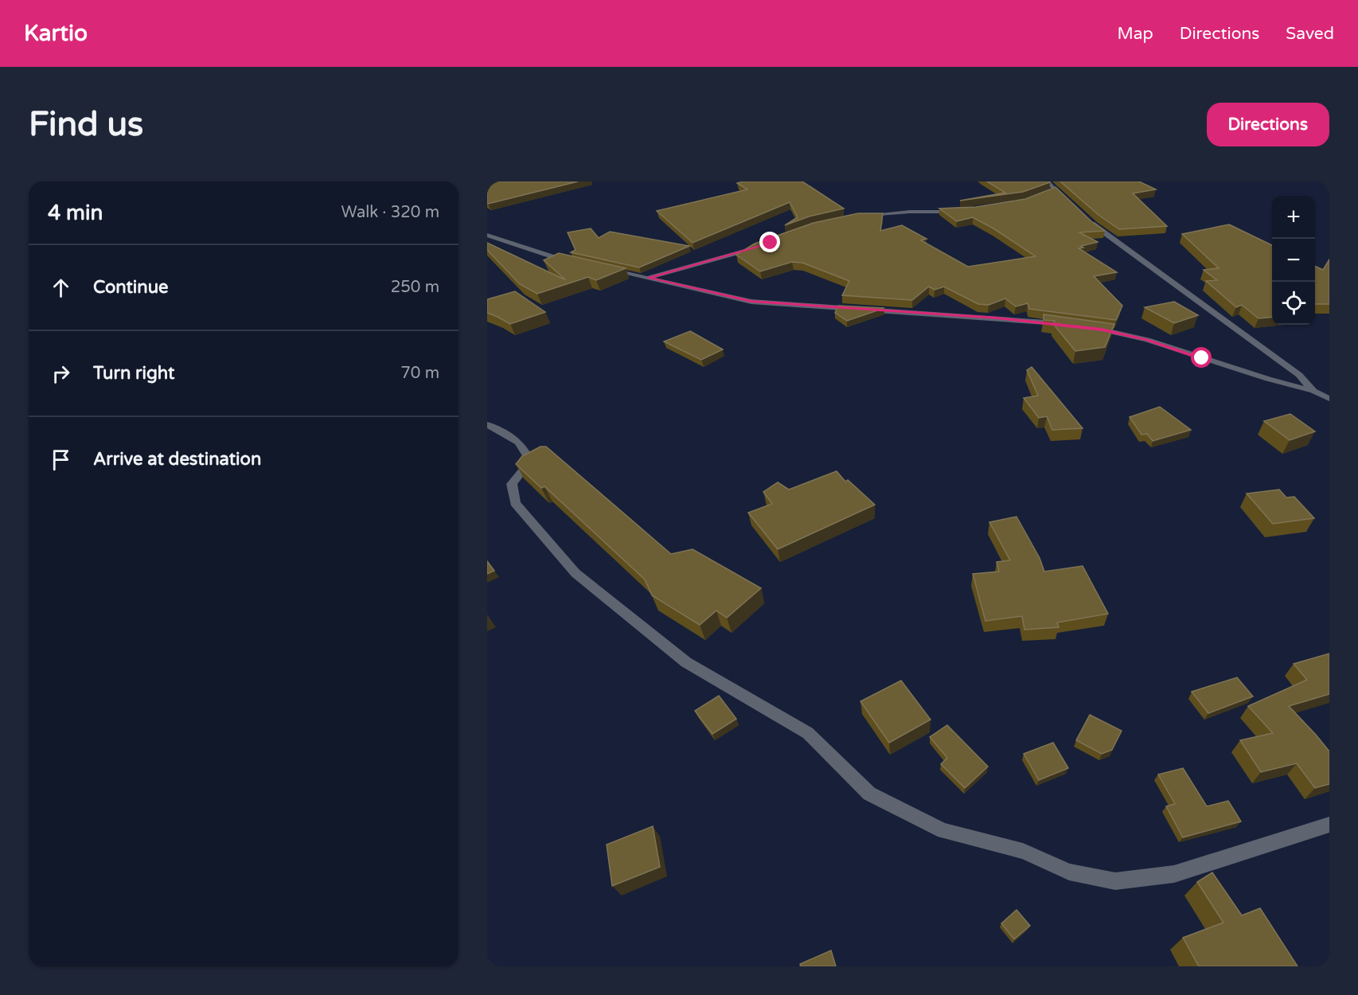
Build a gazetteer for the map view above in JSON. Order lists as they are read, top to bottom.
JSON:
{
  "page": {
    "header": "Kartio",
    "nav": ["Map", "Directions", "Saved"],
    "buttons": "Directions",
    "title": "Find us",
    "heading": ["4 min", "Walk · 320 m"],
    "map_buttons": ["+", "−"],
    "list": [
      ["Continue", "250 m"],
      ["Turn right", "70 m"],
      "Arrive at destination"
    ]
  }
}
